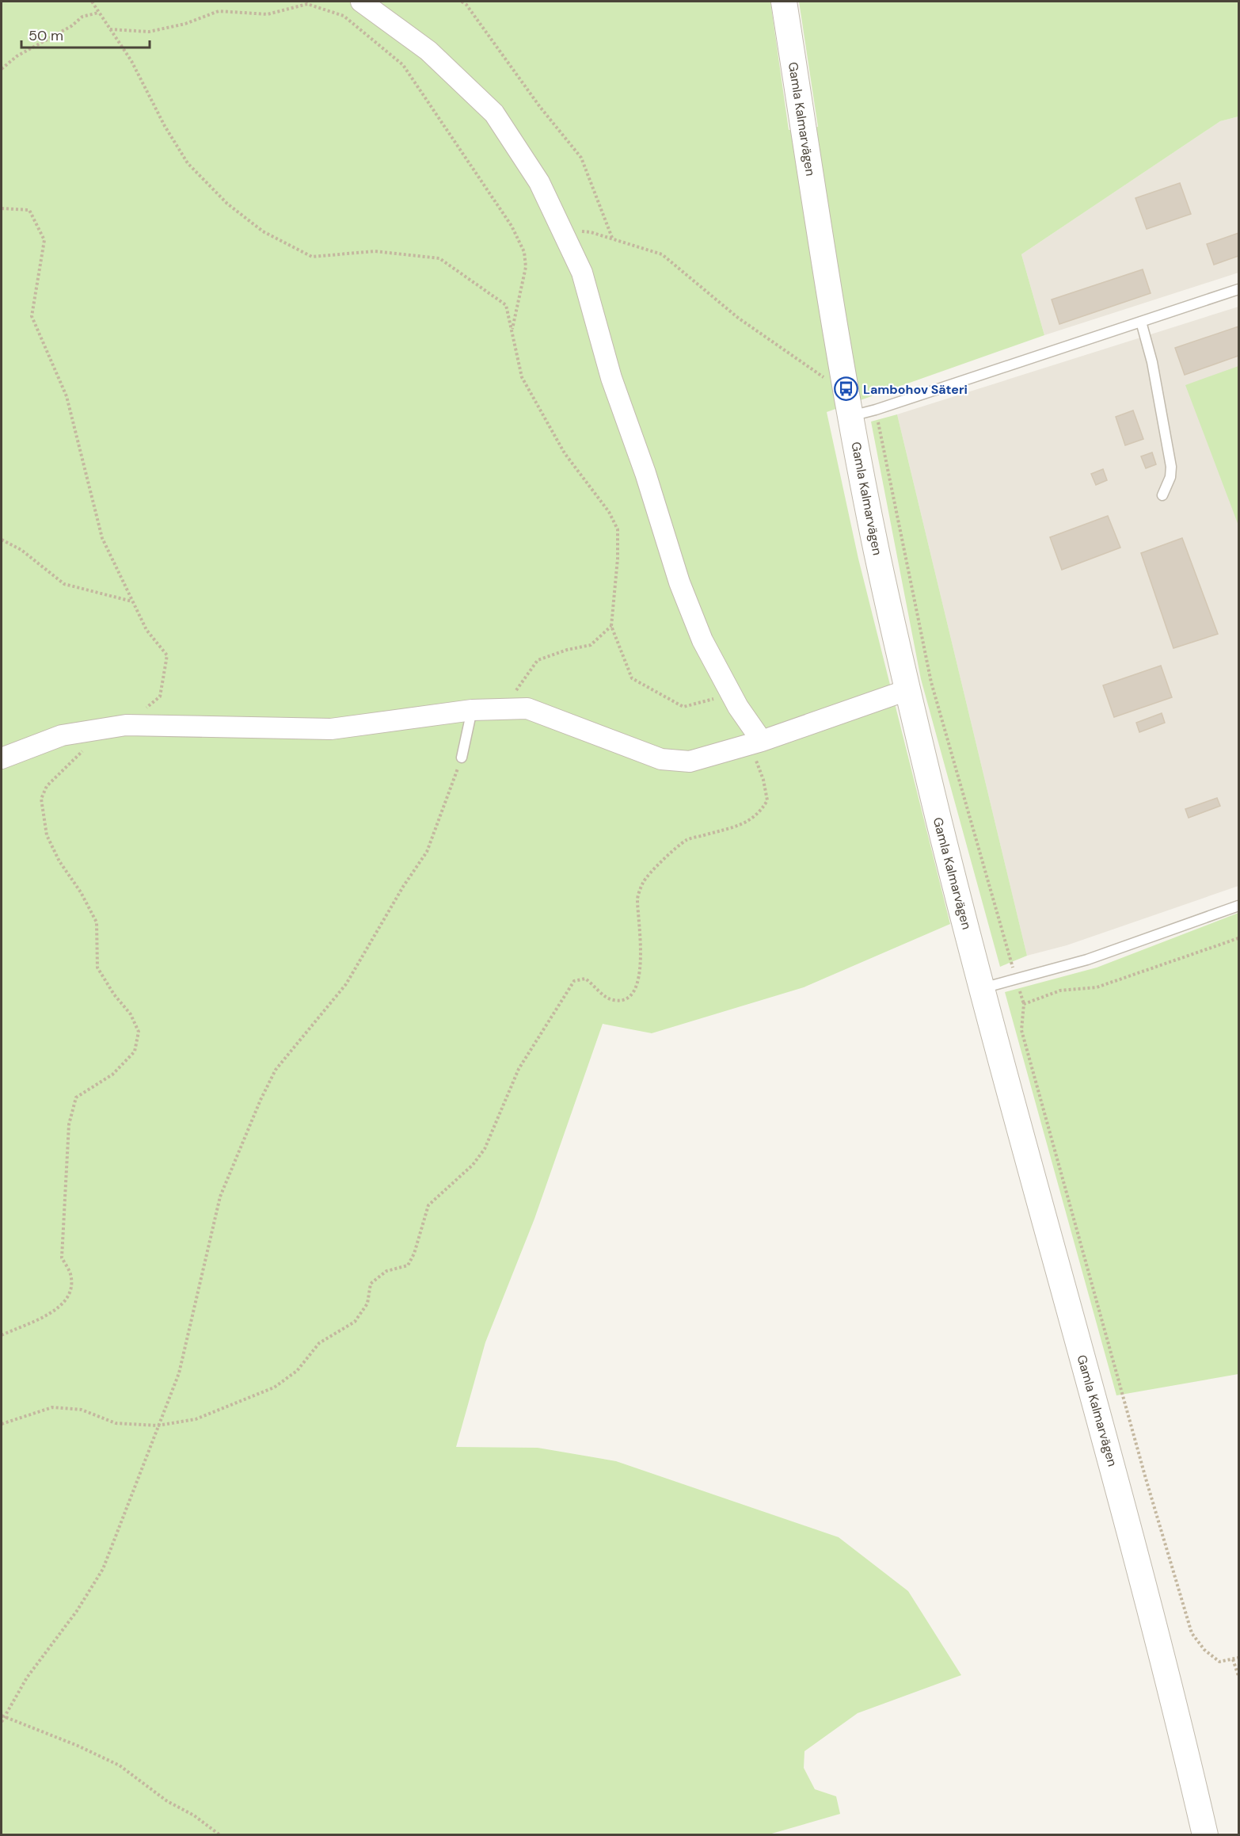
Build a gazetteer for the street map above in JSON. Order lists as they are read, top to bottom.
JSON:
{
  "streets": {
    "street": ["Gamla Kalmarvägen"]
  },
  "places": {
    "bus stop": ["Lambohov Säteri"]
  },
  "scale_bar": "50 m"
}
